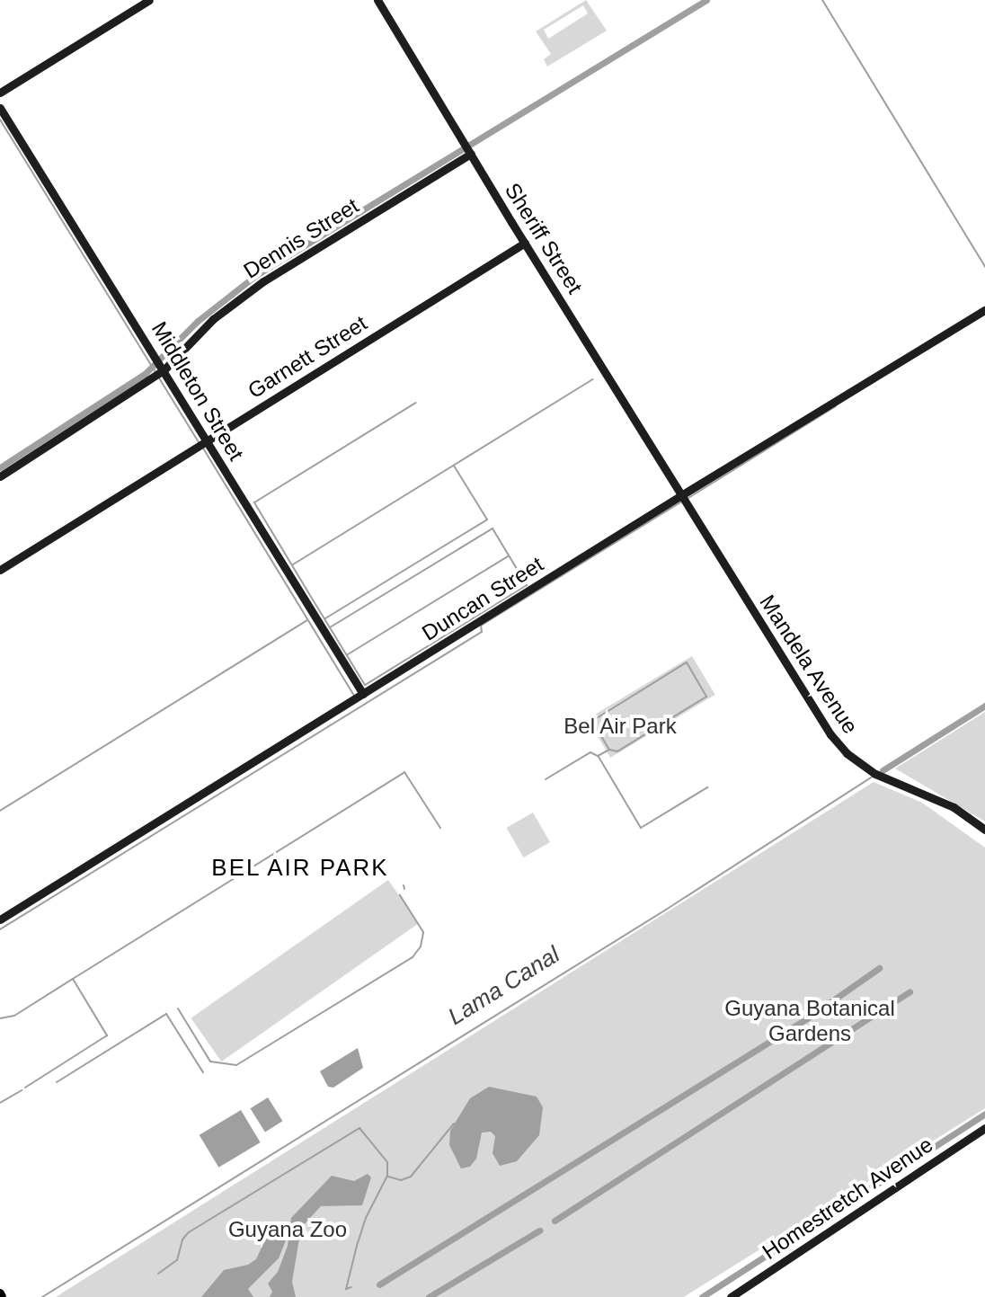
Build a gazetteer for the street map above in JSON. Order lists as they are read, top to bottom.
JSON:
{
  "streets": {
    "street": [
      "Dennis Street",
      "Sheriff Street",
      "Garnett Street",
      "Middleton Street",
      "Duncan Street",
      "Mandela Avenue",
      "Homestretch Avenue"
    ]
  },
  "crossings": [
    ["Dennis Street", "Sheriff Street"],
    ["Dennis Street", "Middleton Street"],
    ["Sheriff Street", "Garnett Street"],
    ["Sheriff Street", "Duncan Street"],
    ["Sheriff Street", "Mandela Avenue"],
    ["Garnett Street", "Middleton Street"],
    ["Middleton Street", "Duncan Street"],
    ["Duncan Street", "Mandela Avenue"]
  ],
  "districts": ["BEL AIR PARK"],
  "water": ["Lama Canal"],
  "parks": ["Bel Air Park", "Guyana Botanical Gardens", "Guyana Zoo"]
}
